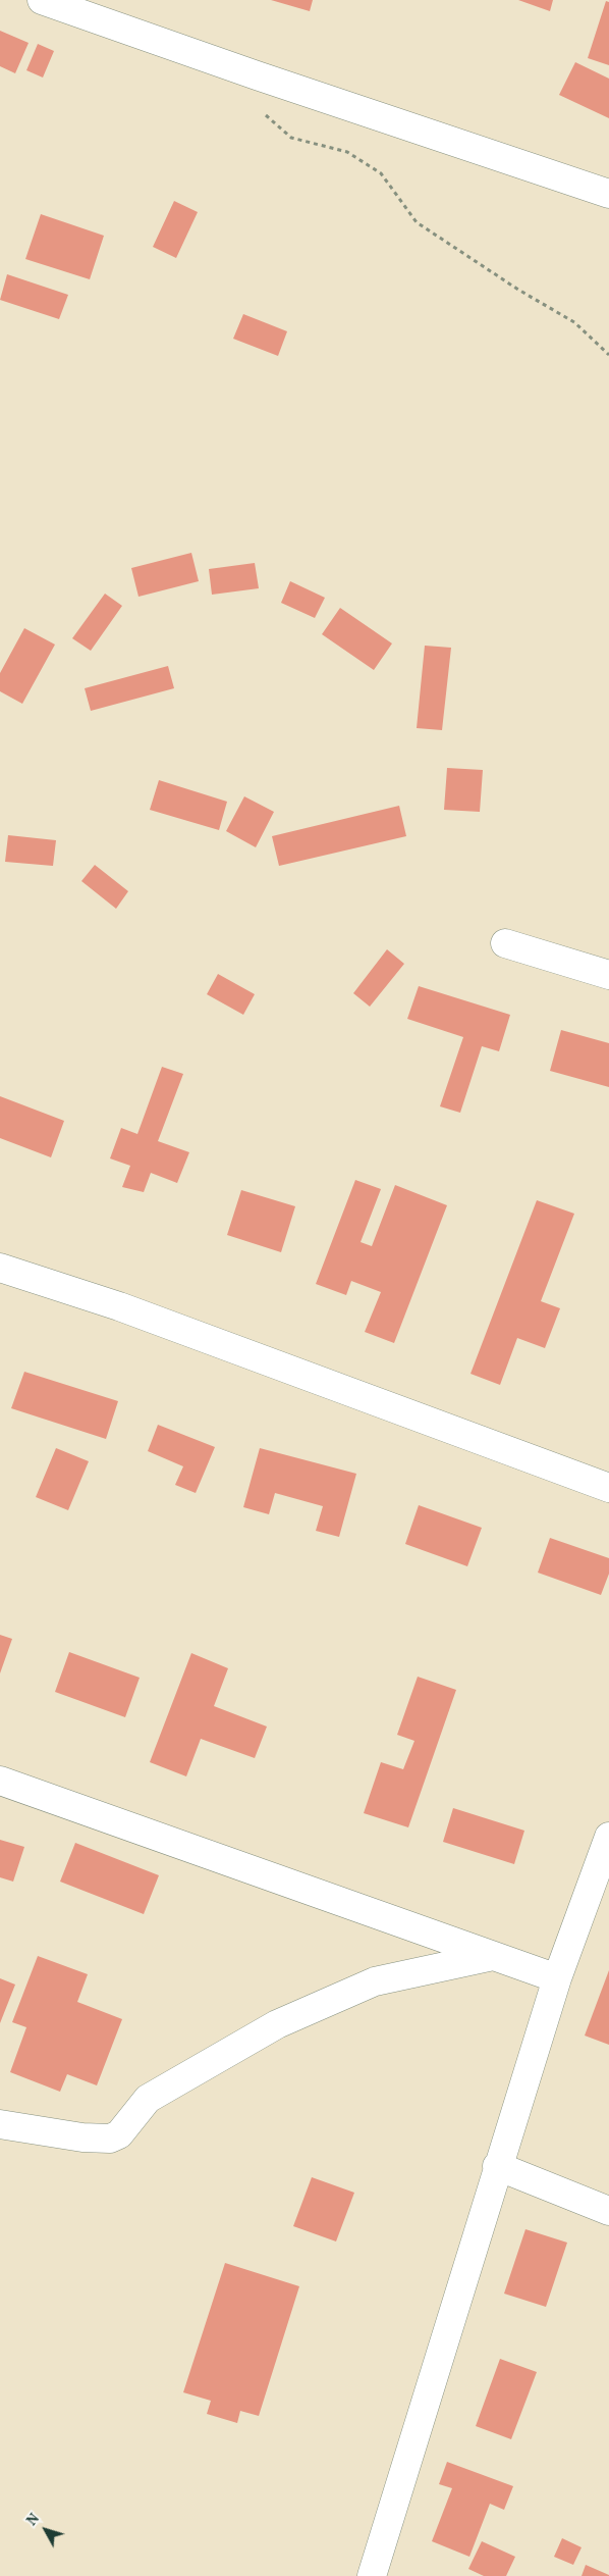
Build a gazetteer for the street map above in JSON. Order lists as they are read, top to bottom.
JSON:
{
  "north": "top left"
}
